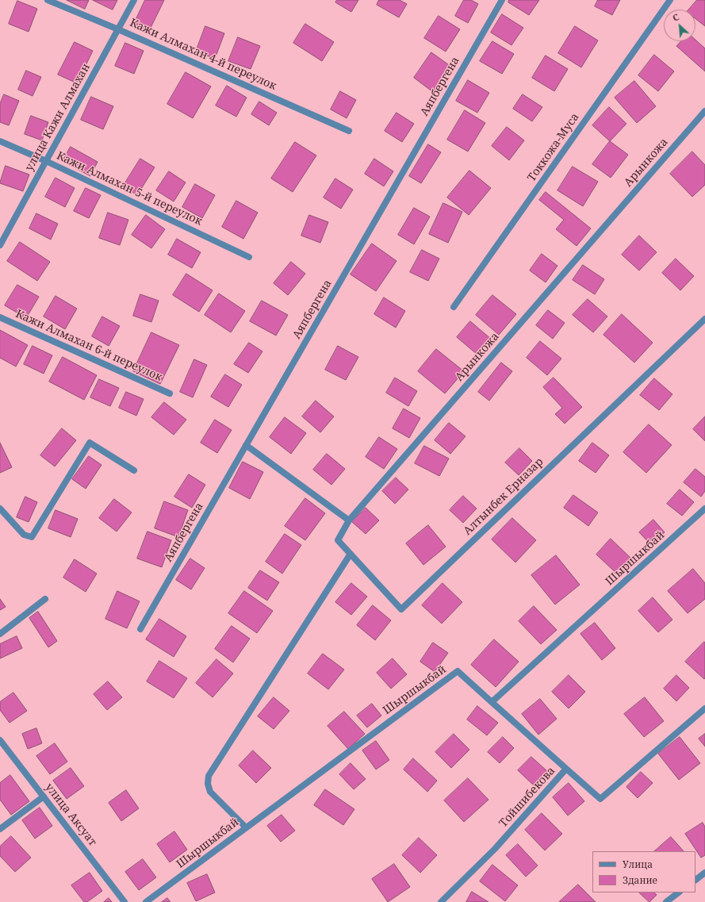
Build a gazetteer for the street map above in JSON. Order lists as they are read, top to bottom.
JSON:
{
  "streets": {
    "street": [
      "Кажи Алмахан 4-й переулок",
      "Аяпбергена",
      "улица Кажи Алмахан",
      "Токкожа-Муса",
      "Арынкожа",
      "Кажи Алмахан 5-й переулок",
      "Кажи Алмахан 6-й переулок",
      "Алтынбек Ерназар",
      "Шыршыкбай",
      "Тойшибекова",
      "улица Аксуат"
    ]
  },
  "crossings": [
    ["Кажи Алмахан 4-й переулок", "улица Кажи Алмахан"],
    ["улица Кажи Алмахан", "Кажи Алмахан 5-й переулок"],
    ["Арынкожа", "Алтынбек Ерназар"]
  ],
  "legend": ["Улица", "Здание"],
  "north": "top left"
}
